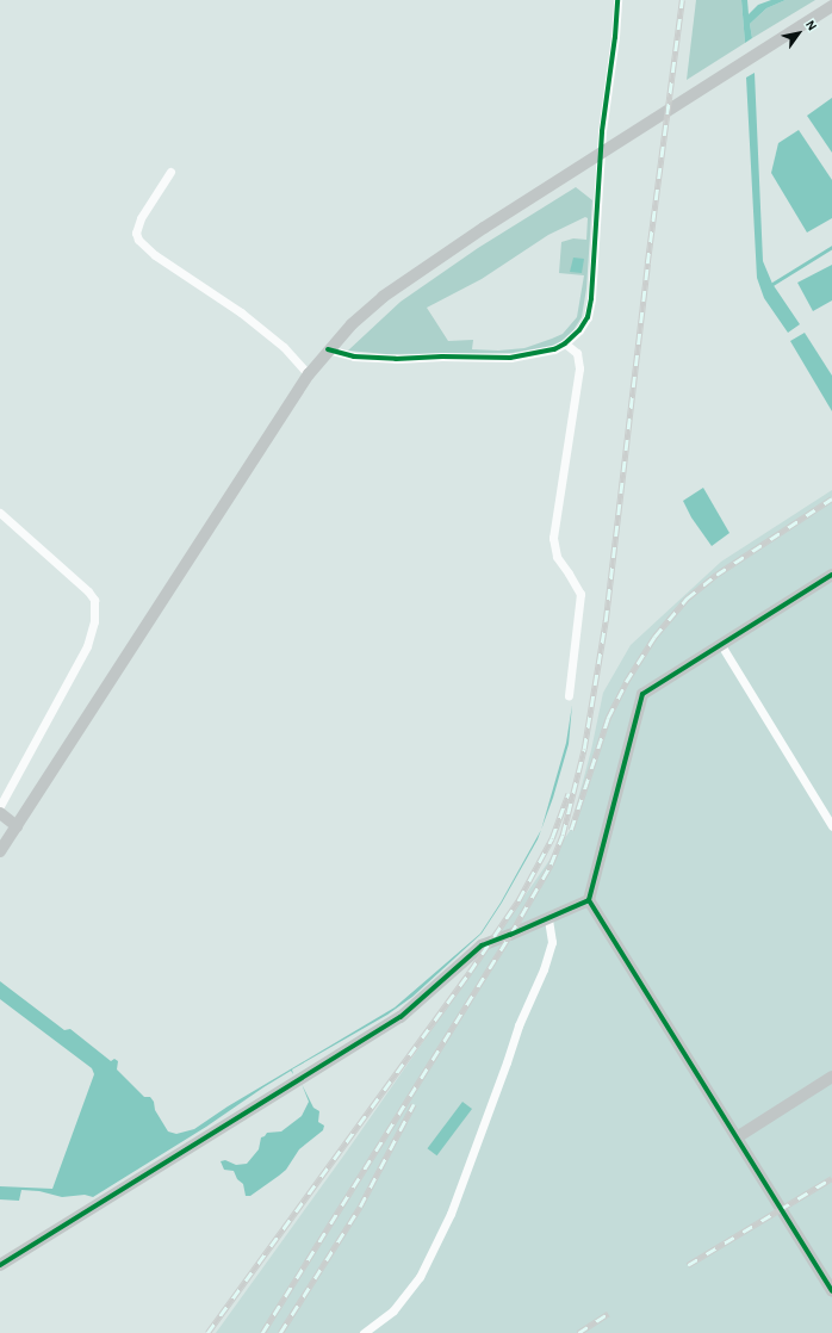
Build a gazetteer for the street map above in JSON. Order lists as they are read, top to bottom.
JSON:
{
  "north": "top right"
}
